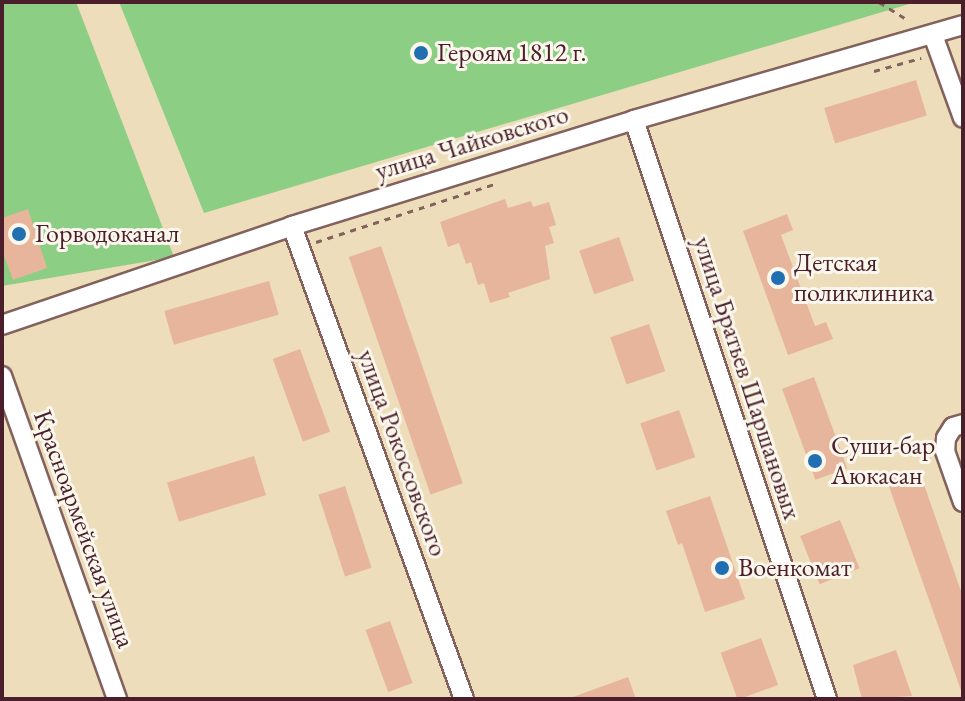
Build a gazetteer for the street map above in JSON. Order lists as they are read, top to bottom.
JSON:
{
  "streets": {
    "street": [
      "улица Чайковского",
      "улица Братьев Шаршановых",
      "улица Рокоссовского",
      "Красноармейская улица"
    ]
  },
  "crossings": [
    ["улица Чайковского", "улица Братьев Шаршановых"],
    ["улица Чайковского", "улица Рокоссовского"]
  ],
  "places": [
    "Героям 1812 г.",
    "Горводоканал",
    "Детская поликлиника",
    "Суши-бар Аюкасан",
    "Военкомат"
  ]
}
